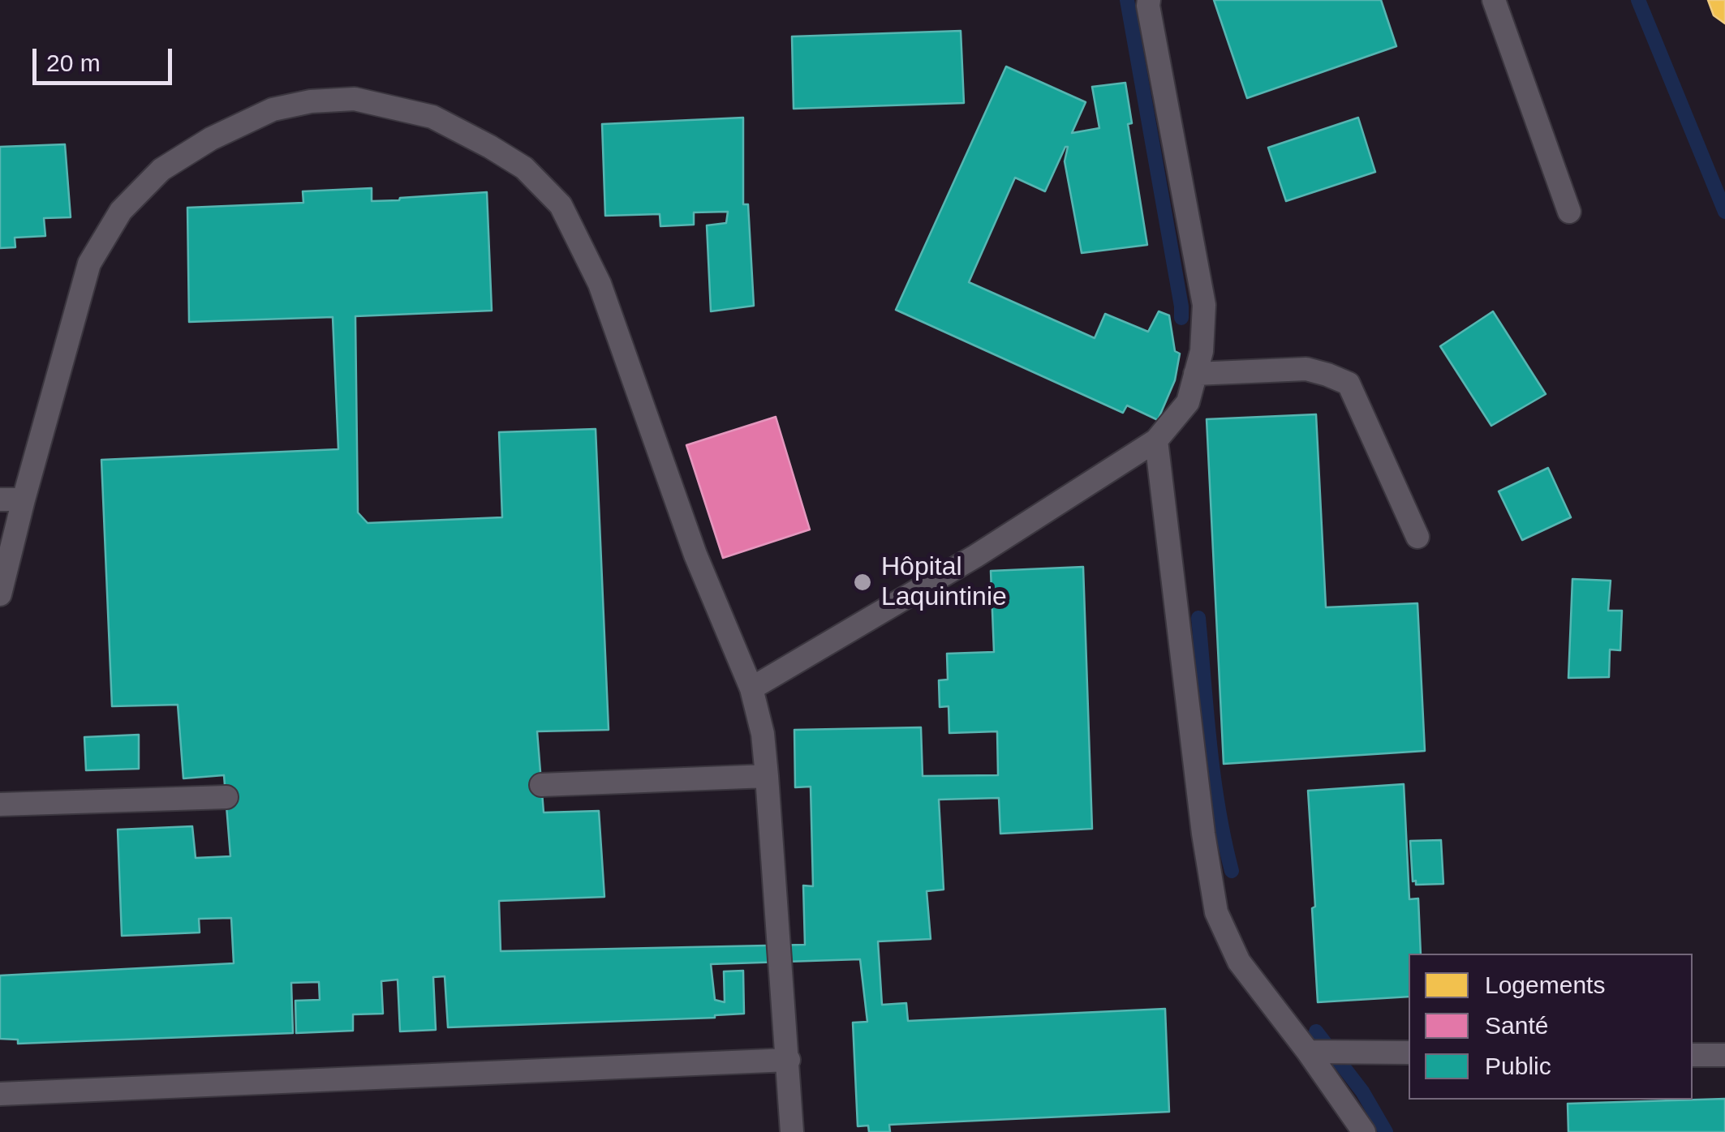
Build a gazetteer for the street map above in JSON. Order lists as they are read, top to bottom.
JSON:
{
  "places": ["Hôpital Laquintinie"],
  "legend": ["Logements", "Santé", "Public"],
  "scale_bar": "20 m"
}
